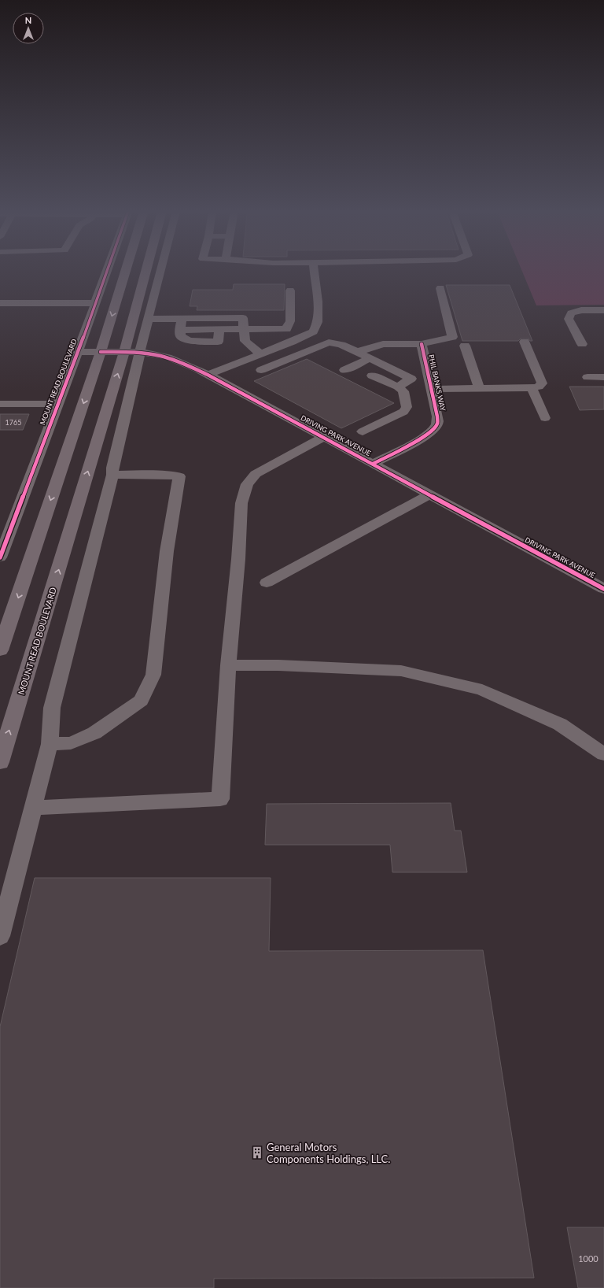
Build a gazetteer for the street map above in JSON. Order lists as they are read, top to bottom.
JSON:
{
  "streets": {
    "main road": ["MOUNT READ BOULEVARD"],
    "street": ["PHIL BANKS WAY", "DRIVING PARK AVENUE"]
  },
  "crossings": [
    ["MOUNT READ BOULEVARD", "DRIVING PARK AVENUE"],
    ["PHIL BANKS WAY", "DRIVING PARK AVENUE"]
  ],
  "places": {
    "building": ["General Motors Components Holdings, LLC."]
  },
  "house_numbers": ["1765", "1000"],
  "north": "top"
}
